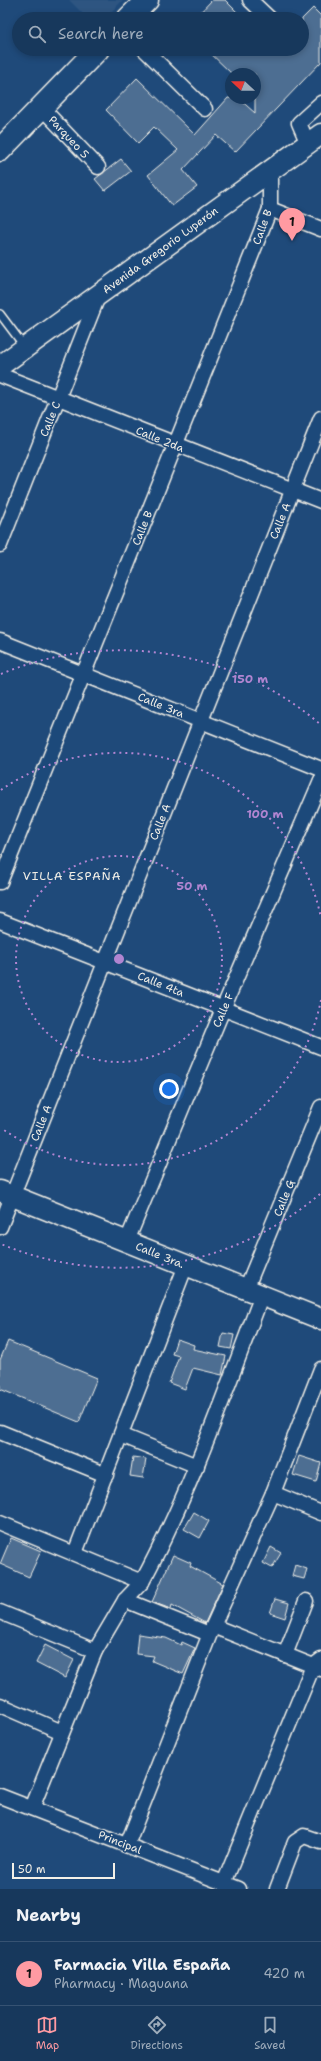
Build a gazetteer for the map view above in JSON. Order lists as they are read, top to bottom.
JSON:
{
  "streets": {
    "main road": ["Avenida Gregorio Luperón", "Calle 3ra."],
    "street": [
      "Parqueo 5",
      "Calle B",
      "Calle C",
      "Calle 2da",
      "Calle A",
      "Calle 3ra",
      "Calle 4ta",
      "Calle F",
      "Calle G",
      "Principal"
    ]
  },
  "crossings": [
    ["Calle B", "Avenida Gregorio Luperón"],
    ["Calle B", "Calle 2da"],
    ["Calle B", "Calle 3ra"],
    ["Avenida Gregorio Luperón", "Calle C"],
    ["Calle C", "Calle 2da"],
    ["Calle 2da", "Calle A"],
    ["Calle A", "Calle 3ra"],
    ["Calle A", "Calle 4ta"],
    ["Calle A", "Calle 3ra."],
    ["Calle 4ta", "Calle F"],
    ["Calle F", "Calle 3ra."],
    ["Calle G", "Calle 3ra."],
    ["Calle G", "Principal"]
  ],
  "districts": ["VILLA ESPAÑA"],
  "scale_bar": "50 m",
  "north": "left",
  "page": {
    "search": "Search here",
    "pins": "1",
    "scale": "50 m",
    "heading": "Nearby",
    "list": [
      {
        "mark": "1",
        "name": "Farmacia Villa España",
        "note": "Pharmacy · Maguana",
        "value": "420 m"
      }
    ],
    "nav": ["Map", "Directions", "Saved"]
  },
  "rings": ["150 m", "100 m", "50 m"]
}
